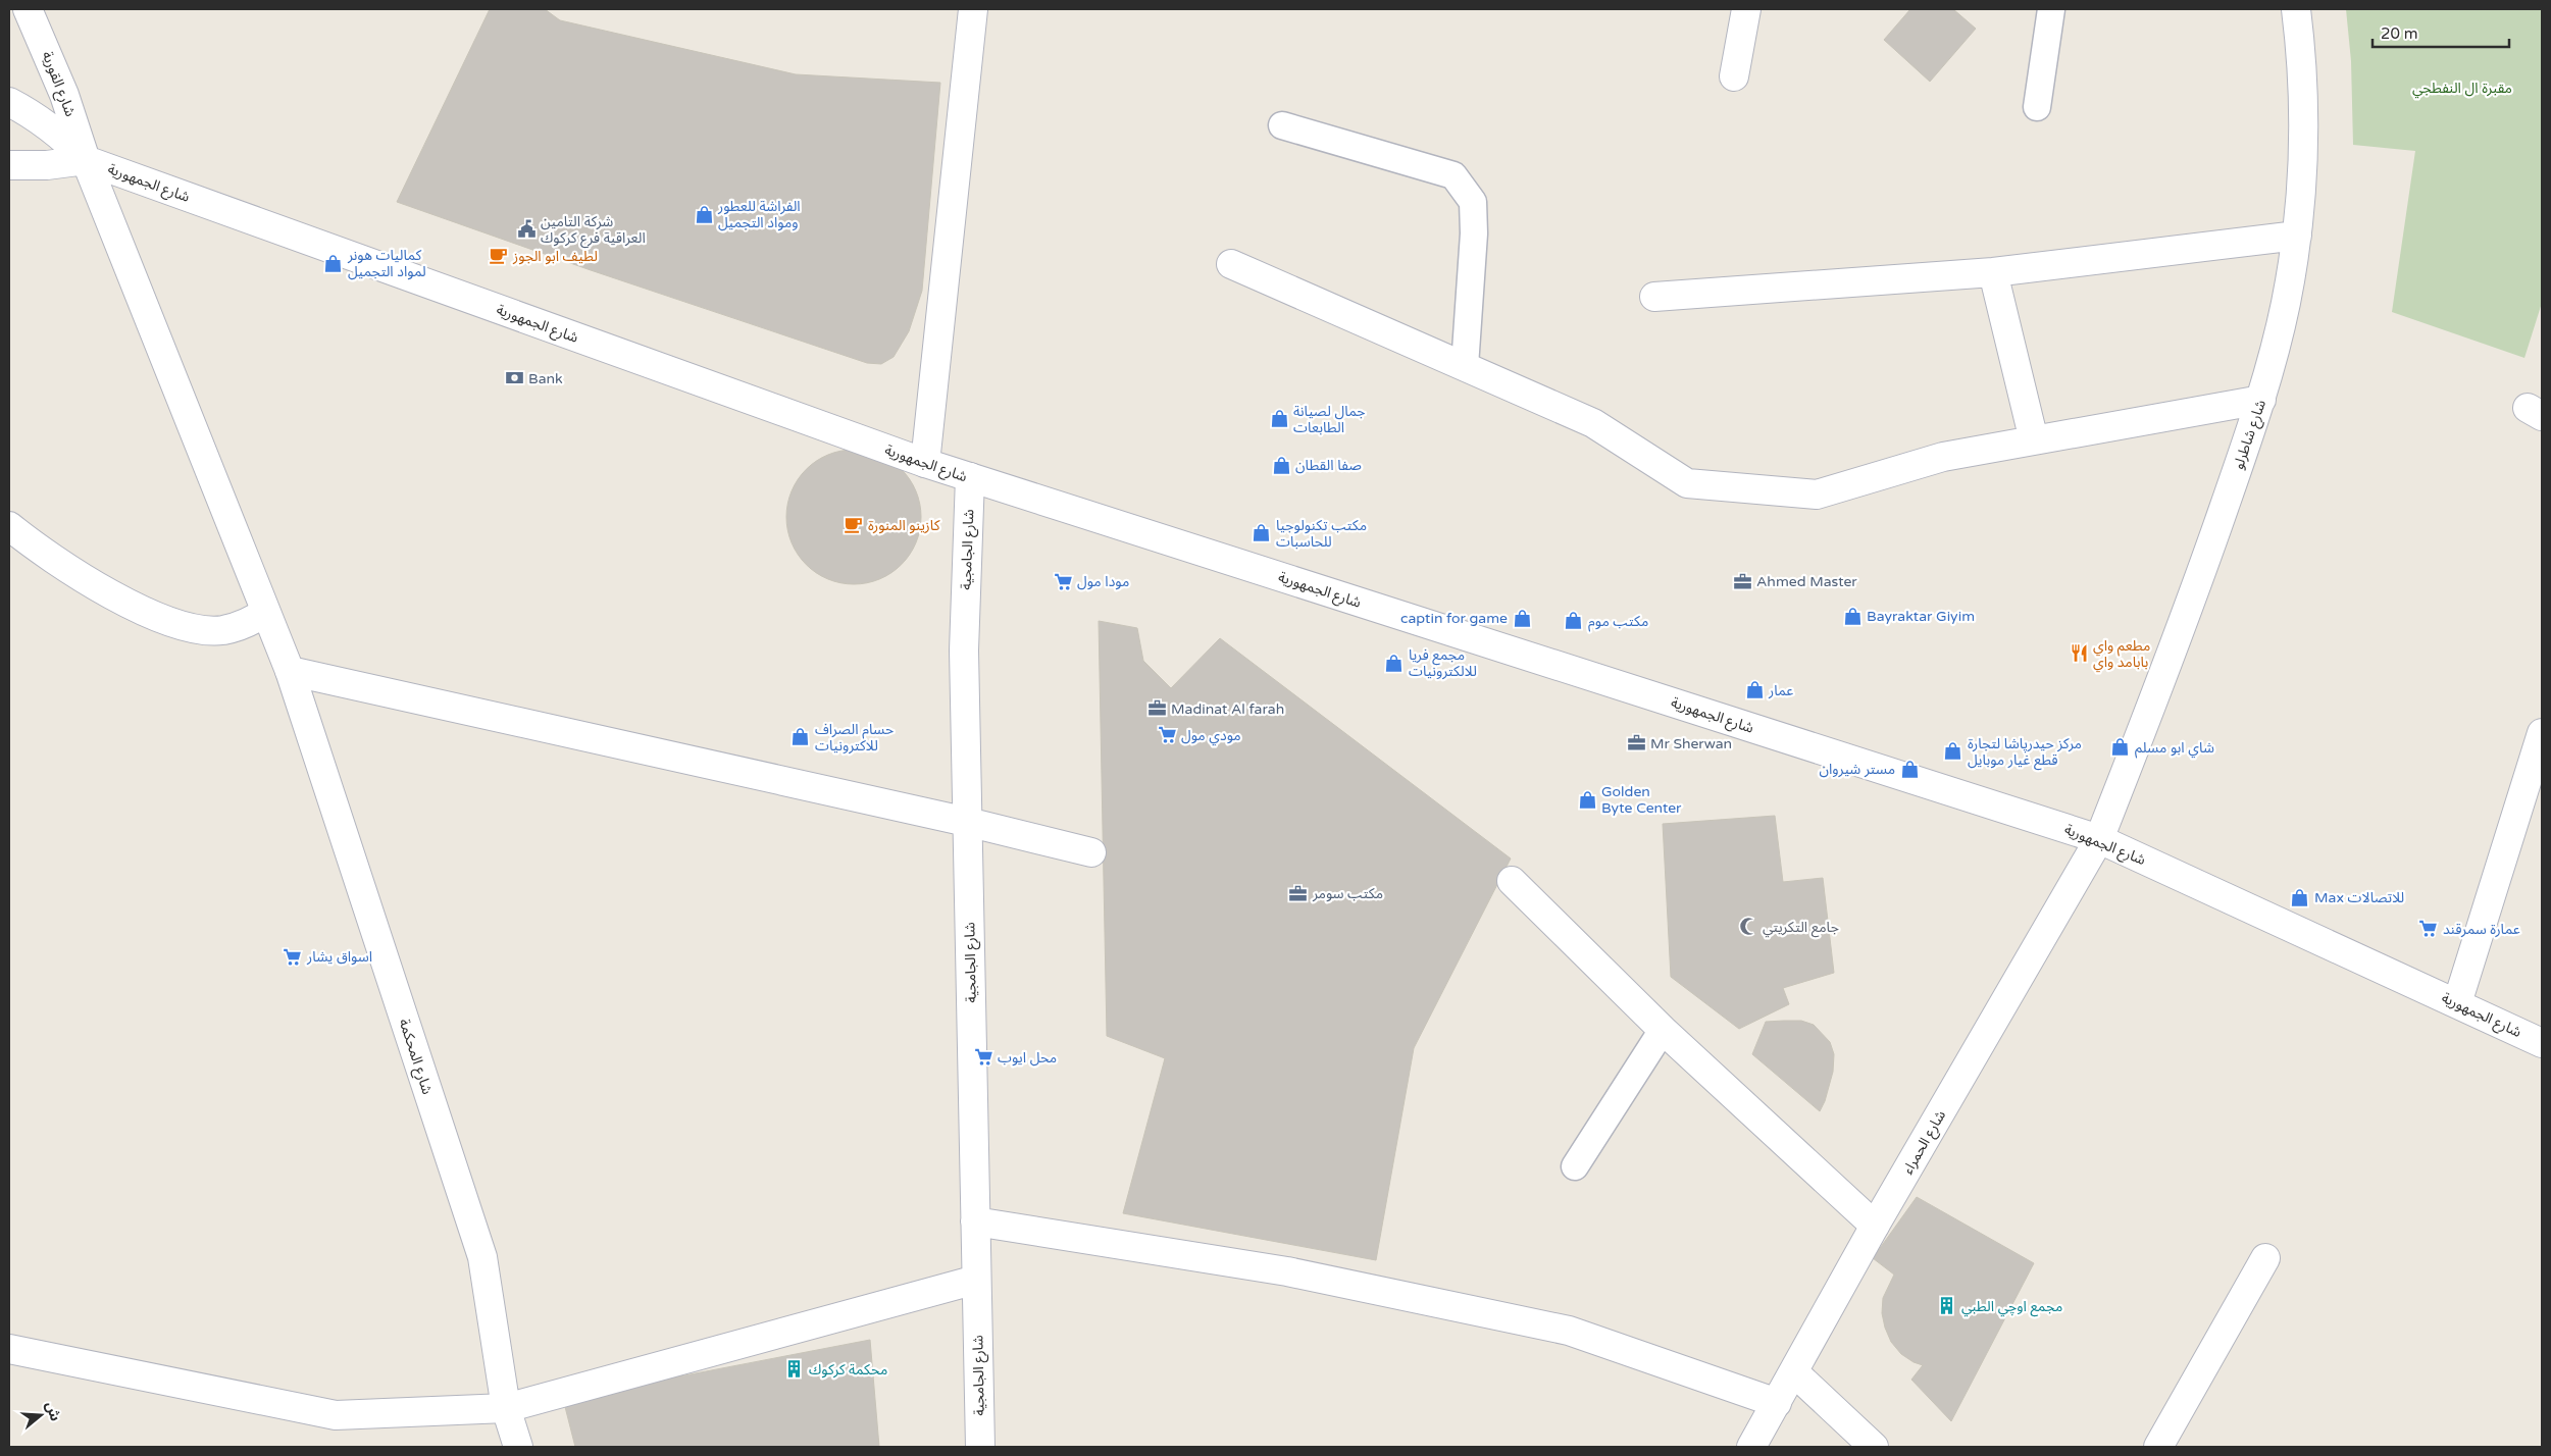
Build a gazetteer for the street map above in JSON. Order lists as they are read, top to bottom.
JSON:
{
  "streets": {
    "street": [
      "شارع القورية",
      "شارع الجمهورية",
      "شارع شاطرلو",
      "شارع الجامجية",
      "شارع المحكمة",
      "شارع الحمراء"
    ]
  },
  "crossings": [
    ["شارع القورية", "شارع الجمهورية"],
    ["شارع القورية", "شارع المحكمة"],
    ["شارع الجمهورية", "شارع شاطرلو"],
    ["شارع الجمهورية", "شارع الجامجية"],
    ["شارع الجمهورية", "شارع الحمراء"],
    ["شارع شاطرلو", "شارع الحمراء"]
  ],
  "parks": ["مقبرة ال النفطجي"],
  "places": {
    "shop": [
      "الفراشة للعطور ومواد التجميل",
      "كماليات هونر لمواد التجميل",
      "جمال لصيانة الطابعات",
      "صفا القطان",
      "مكتب تكنولوجيا للحاسبات",
      "Bayraktar Giyim",
      "captin for game",
      "مكتب موم",
      "مجمع فريا للالكترونيات",
      "عمار",
      "حسام الصراف للاكترونيات",
      "شاي ابو مسلم",
      "مركز حيدرپاشا لتجارة قطع غيار موبايل",
      "مستر شيروان",
      "Golden Byte Center",
      "Max للاتصالات"
    ],
    "public building": ["شركة التامين العراقية فرع كركوك"],
    "cafe": ["لطيف ابو الجوز", "كازينو المنورة"],
    "bank": ["Bank"],
    "supermarket": [
      "مودا مول",
      "مودي مول",
      "عمارة سمرقند",
      "اسواق يشار",
      "محل ايوب"
    ],
    "office": [
      "Ahmed Master",
      "Madinat Al farah",
      "Mr Sherwan",
      "مكتب سومر"
    ],
    "restaurant": ["مطعم واي بابامد واي"],
    "mosque": ["جامع التكريتي"],
    "building": ["مجمع اوچي الطبي", "محكمة كركوك"]
  },
  "scale_bar": "20 m",
  "north": "right"
}
